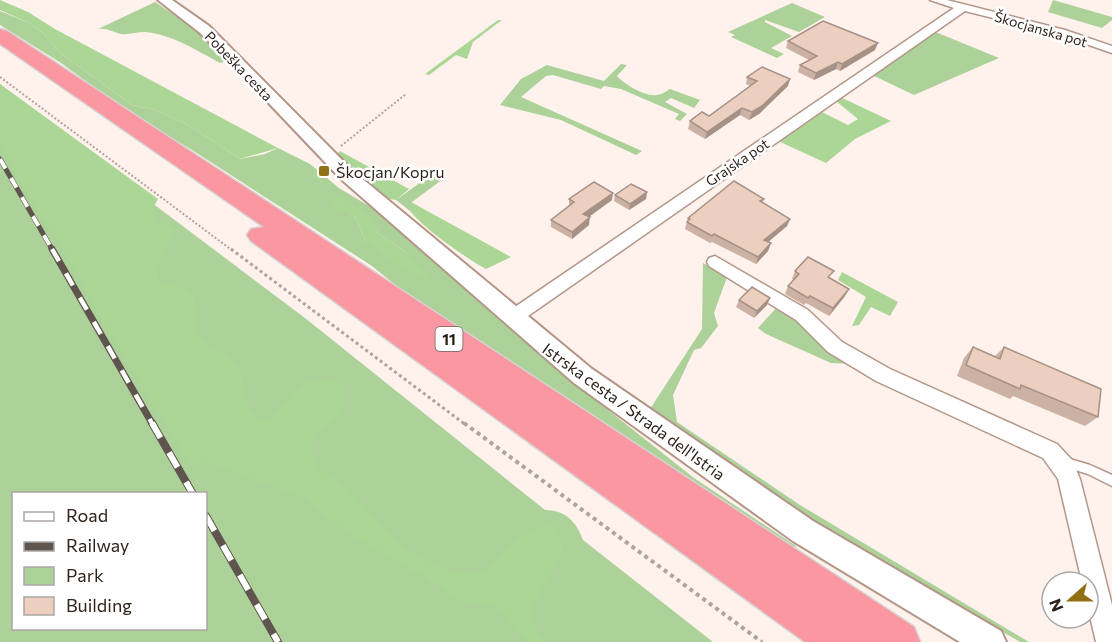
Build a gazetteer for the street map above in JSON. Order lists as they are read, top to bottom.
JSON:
{
  "streets": {
    "highway": ["11"],
    "street": [
      "Škocjanska pot",
      "Pobeška cesta",
      "Grajska pot",
      "Istrska cesta / Strada dell'Istria"
    ]
  },
  "crossings": [
    ["Škocjanska pot", "Grajska pot"],
    ["Pobeška cesta", "Istrska cesta / Strada dell'Istria"],
    ["Grajska pot", "Istrska cesta / Strada dell'Istria"]
  ],
  "places": {
    "transit": ["Škocjan/Kopru"]
  },
  "legend": [
    "Road",
    "Railway",
    "Park",
    "Building"
  ],
  "north": "left"
}
